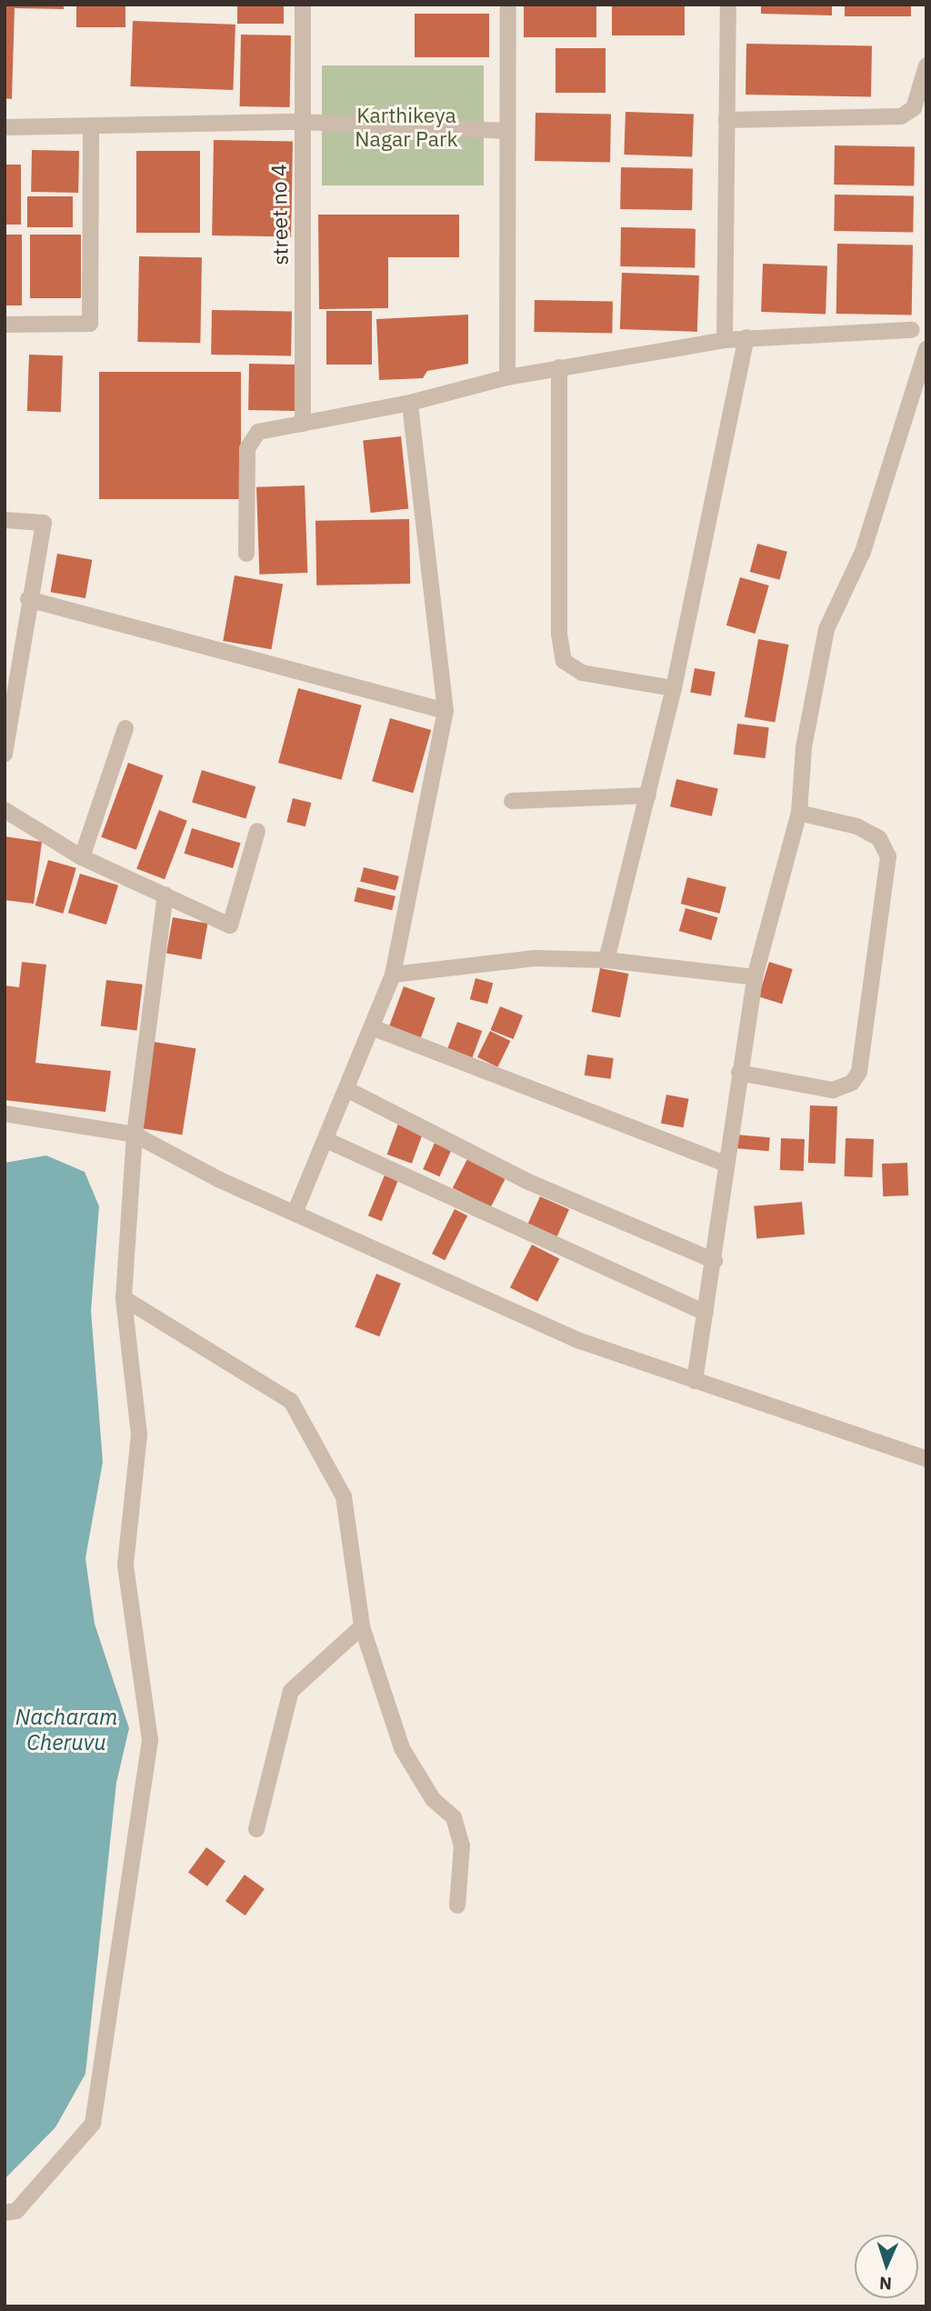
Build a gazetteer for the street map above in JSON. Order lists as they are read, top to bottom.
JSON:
{
  "streets": {
    "street": ["street no 4"]
  },
  "water": ["Nacharam Cheruvu"],
  "parks": ["Karthikeya Nagar Park"],
  "north": "bottom"
}
